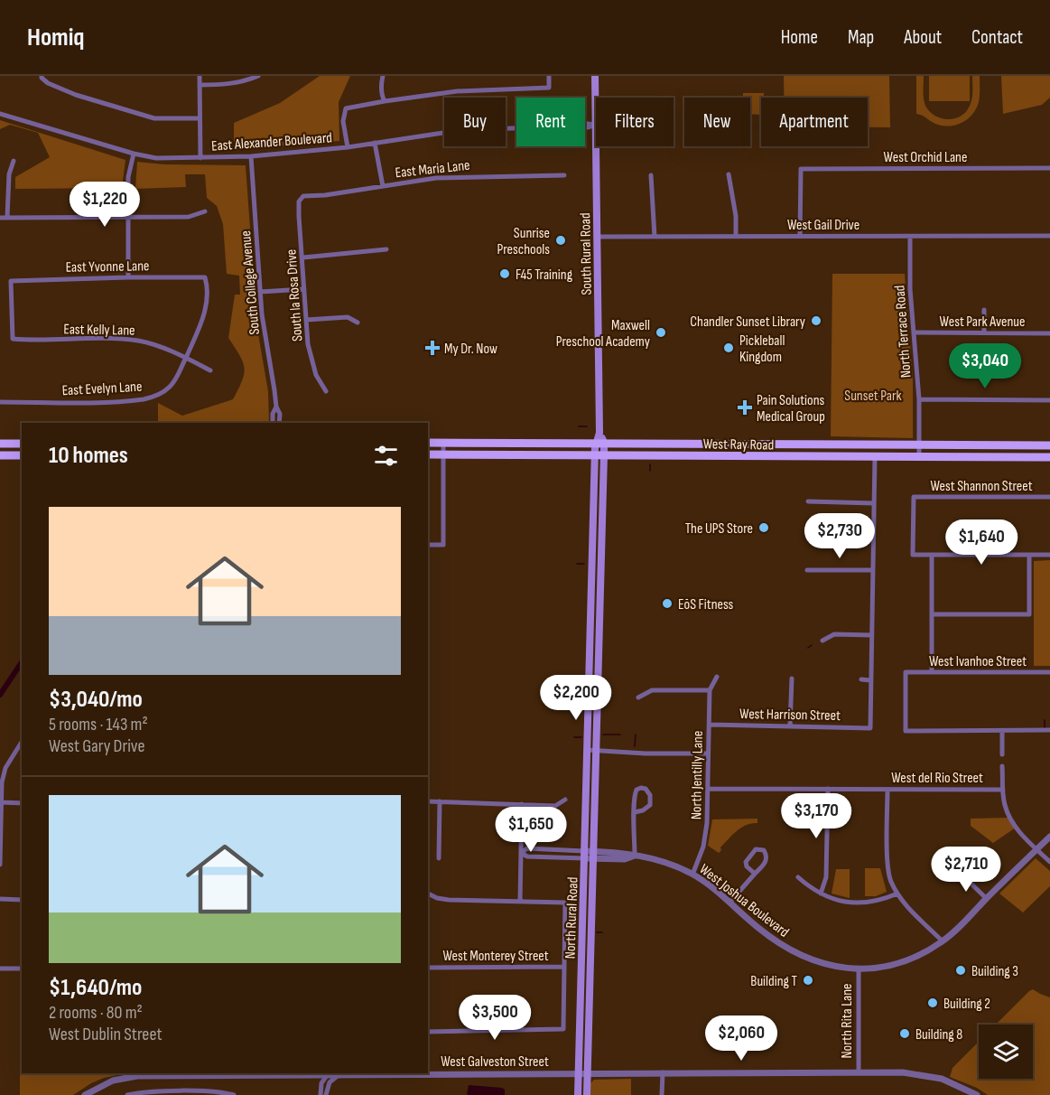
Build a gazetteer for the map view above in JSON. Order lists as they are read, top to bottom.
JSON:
{
  "streets": {
    "main road": ["South Rural Road", "West Ray Road", "North Rural Road"],
    "street": [
      "East Alexander Boulevard",
      "West Orchid Lane",
      "East Maria Lane",
      "West Gail Drive",
      "East Yvonne Lane",
      "South College Avenue",
      "South la Rosa Drive",
      "West Park Avenue",
      "East Kelly Lane",
      "North Terrace Road",
      "East Evelyn Lane",
      "West Shannon Street",
      "West Ivanhoe Street",
      "West Harrison Street",
      "North Jentilly Lane",
      "West del Rio Street",
      "West Joshua Boulevard",
      "West Monterey Street",
      "North Rita Lane",
      "West Galveston Street"
    ]
  },
  "crossings": [
    ["East Alexander Boulevard", "South Rural Road"],
    ["East Alexander Boulevard", "South College Avenue"],
    ["West Orchid Lane", "West Gail Drive"],
    ["East Maria Lane", "South la Rosa Drive"],
    ["West Gail Drive", "South Rural Road"],
    ["West Gail Drive", "North Terrace Road"],
    ["South Rural Road", "West Ray Road"],
    ["South Rural Road", "North Rural Road"],
    ["East Yvonne Lane", "East Kelly Lane"],
    ["East Yvonne Lane", "East Evelyn Lane"],
    ["West Park Avenue", "North Terrace Road"],
    ["East Kelly Lane", "East Evelyn Lane"],
    ["North Terrace Road", "West Ray Road"],
    ["West Ray Road", "North Rural Road"],
    ["West Harrison Street", "North Jentilly Lane"],
    ["North Jentilly Lane", "West del Rio Street"],
    ["North Jentilly Lane", "West Joshua Boulevard"],
    ["West Joshua Boulevard", "North Rural Road"],
    ["West Joshua Boulevard", "North Rita Lane"],
    ["North Rural Road", "West Galveston Street"],
    ["North Rita Lane", "West Galveston Street"]
  ],
  "parks": ["Sunset Park"],
  "places": {
    "other": [
      "Sunrise Preschools",
      "F45 Training",
      "Chandler Sunset Library",
      "Maxwell Preschool Academy",
      "Pickleball Kingdom",
      "The UPS Store",
      "EōS Fitness",
      "Building 3",
      "Building T",
      "Building 2",
      "Building 8"
    ],
    "health": ["My Dr. Now", "Pain Solutions Medical Group"]
  },
  "page": {
    "header": "Homiq",
    "nav": [
      "Home",
      "Map",
      "About",
      "Contact"
    ],
    "chip": [
      "Buy",
      "Rent",
      "Filters",
      "New",
      "Apartment"
    ],
    "price": [
      "$1,220",
      "$3,040",
      "$2,730",
      "$1,640",
      "$2,200",
      "$3,170",
      "$1,650",
      "$2,710",
      "$3,500",
      "$2,060"
    ],
    "heading": "10 homes",
    "list": [
      {
        "name": "$3,040/mo",
        "note": "5 rooms · 143 m² · West Gary Drive"
      },
      {
        "name": "$1,640/mo",
        "note": "2 rooms · 80 m² · West Dublin Street"
      }
    ]
  }
}
